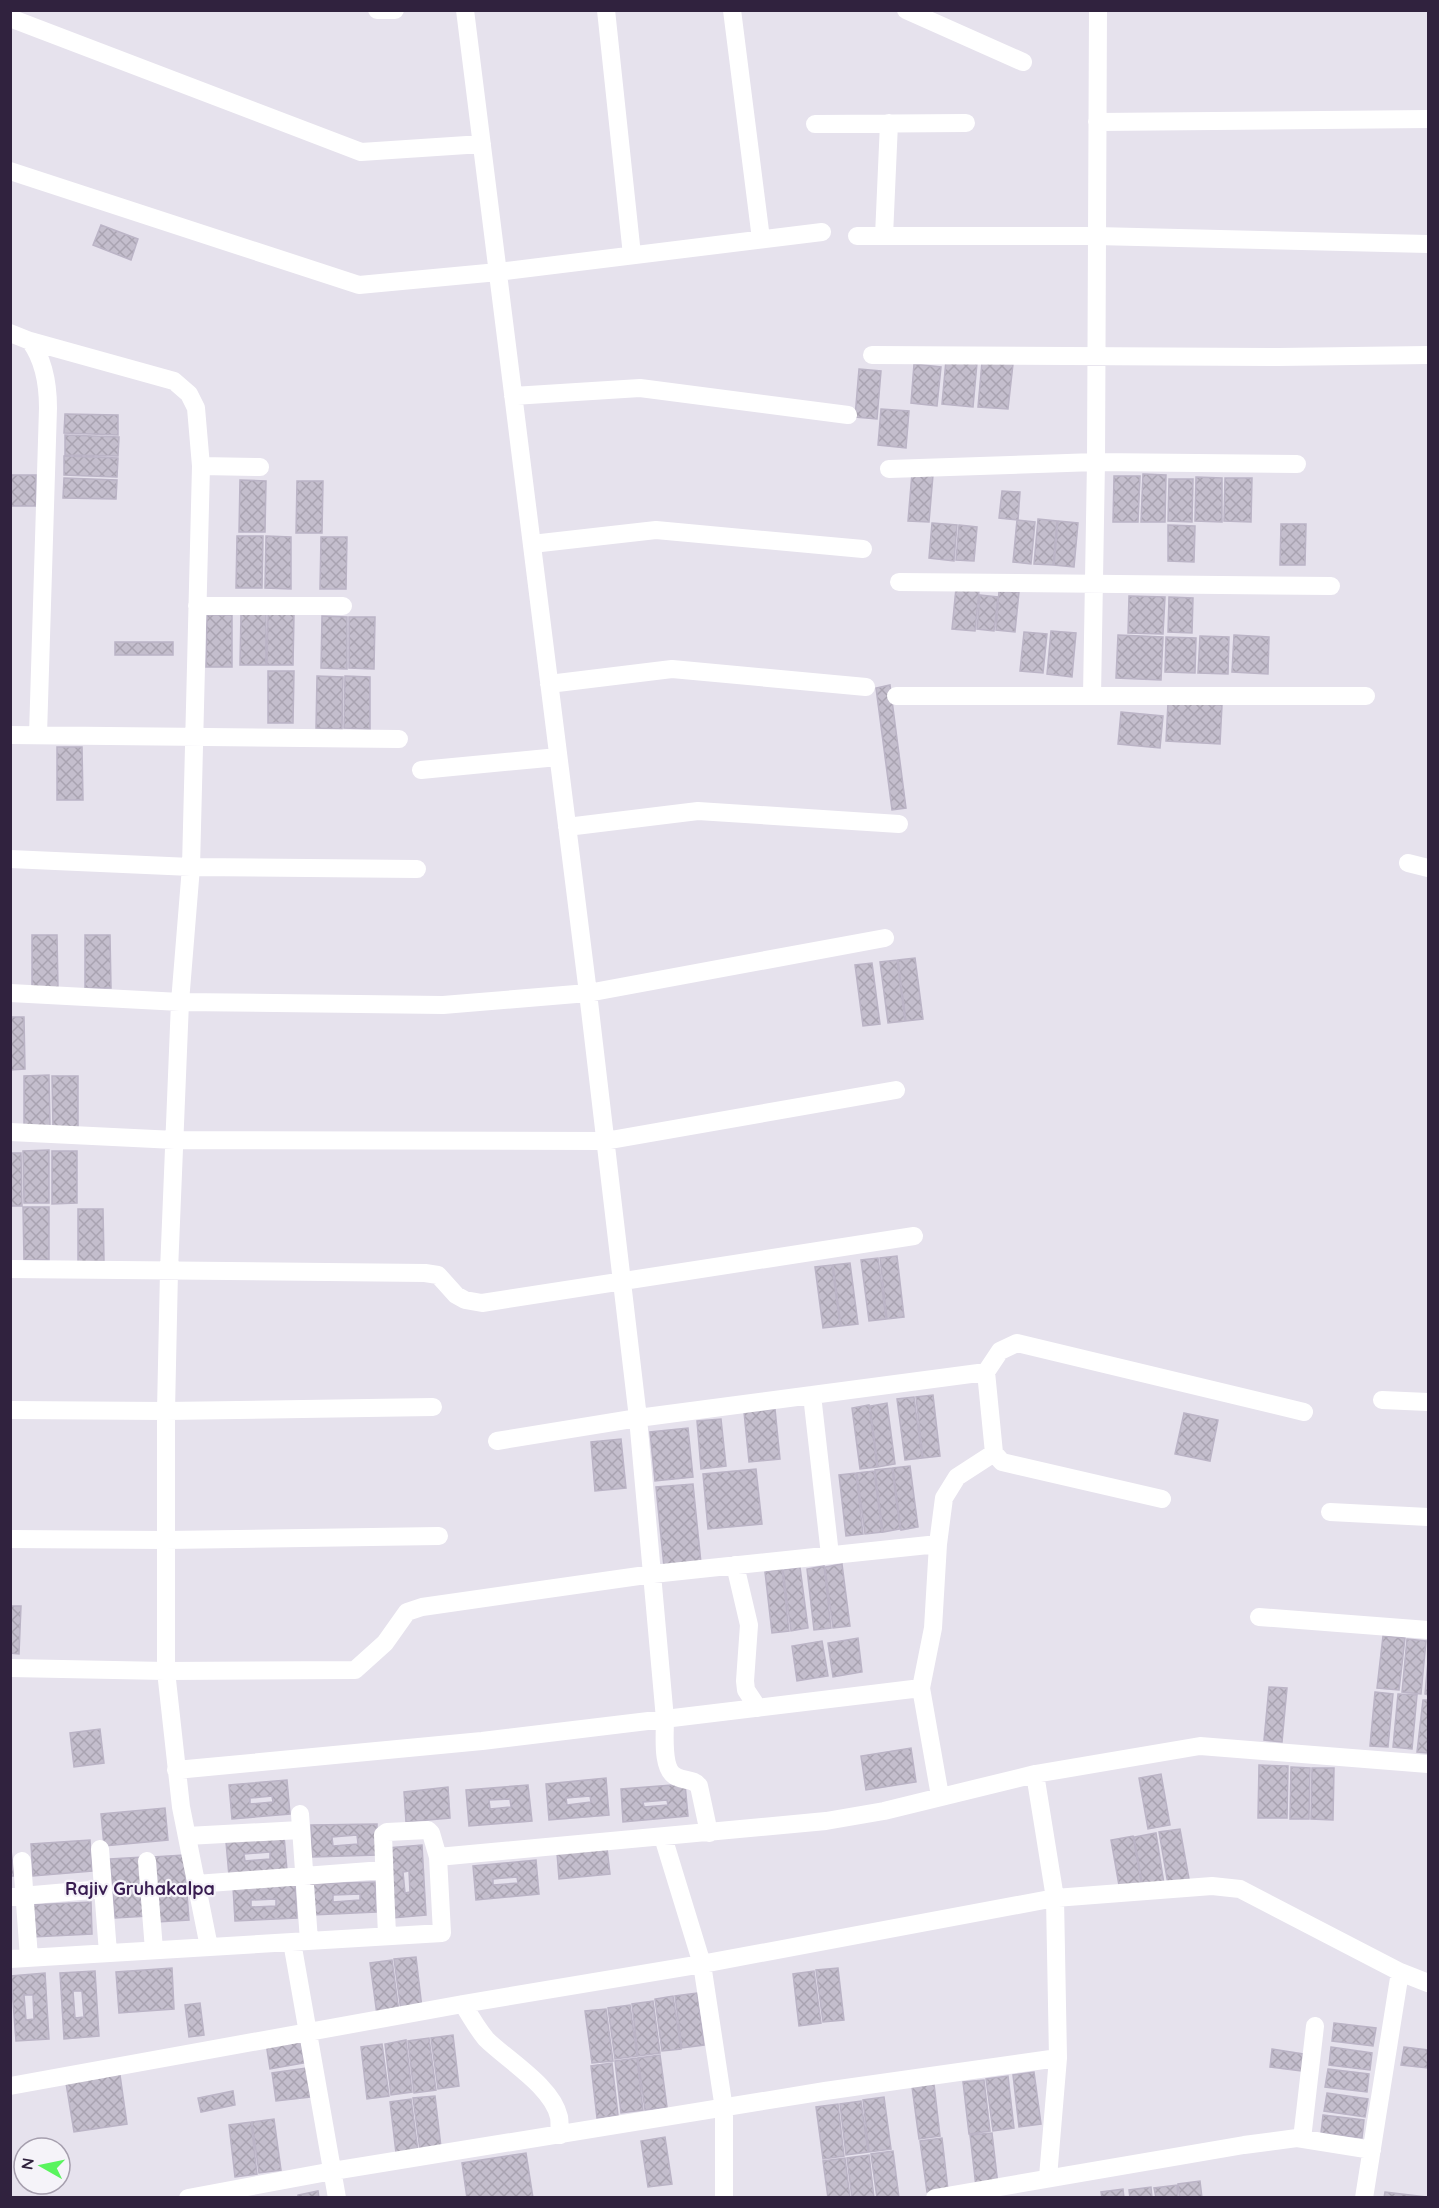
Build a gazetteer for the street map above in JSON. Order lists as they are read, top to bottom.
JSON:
{
  "districts": ["Rajiv Gruhakalpa"],
  "north": "left"
}
